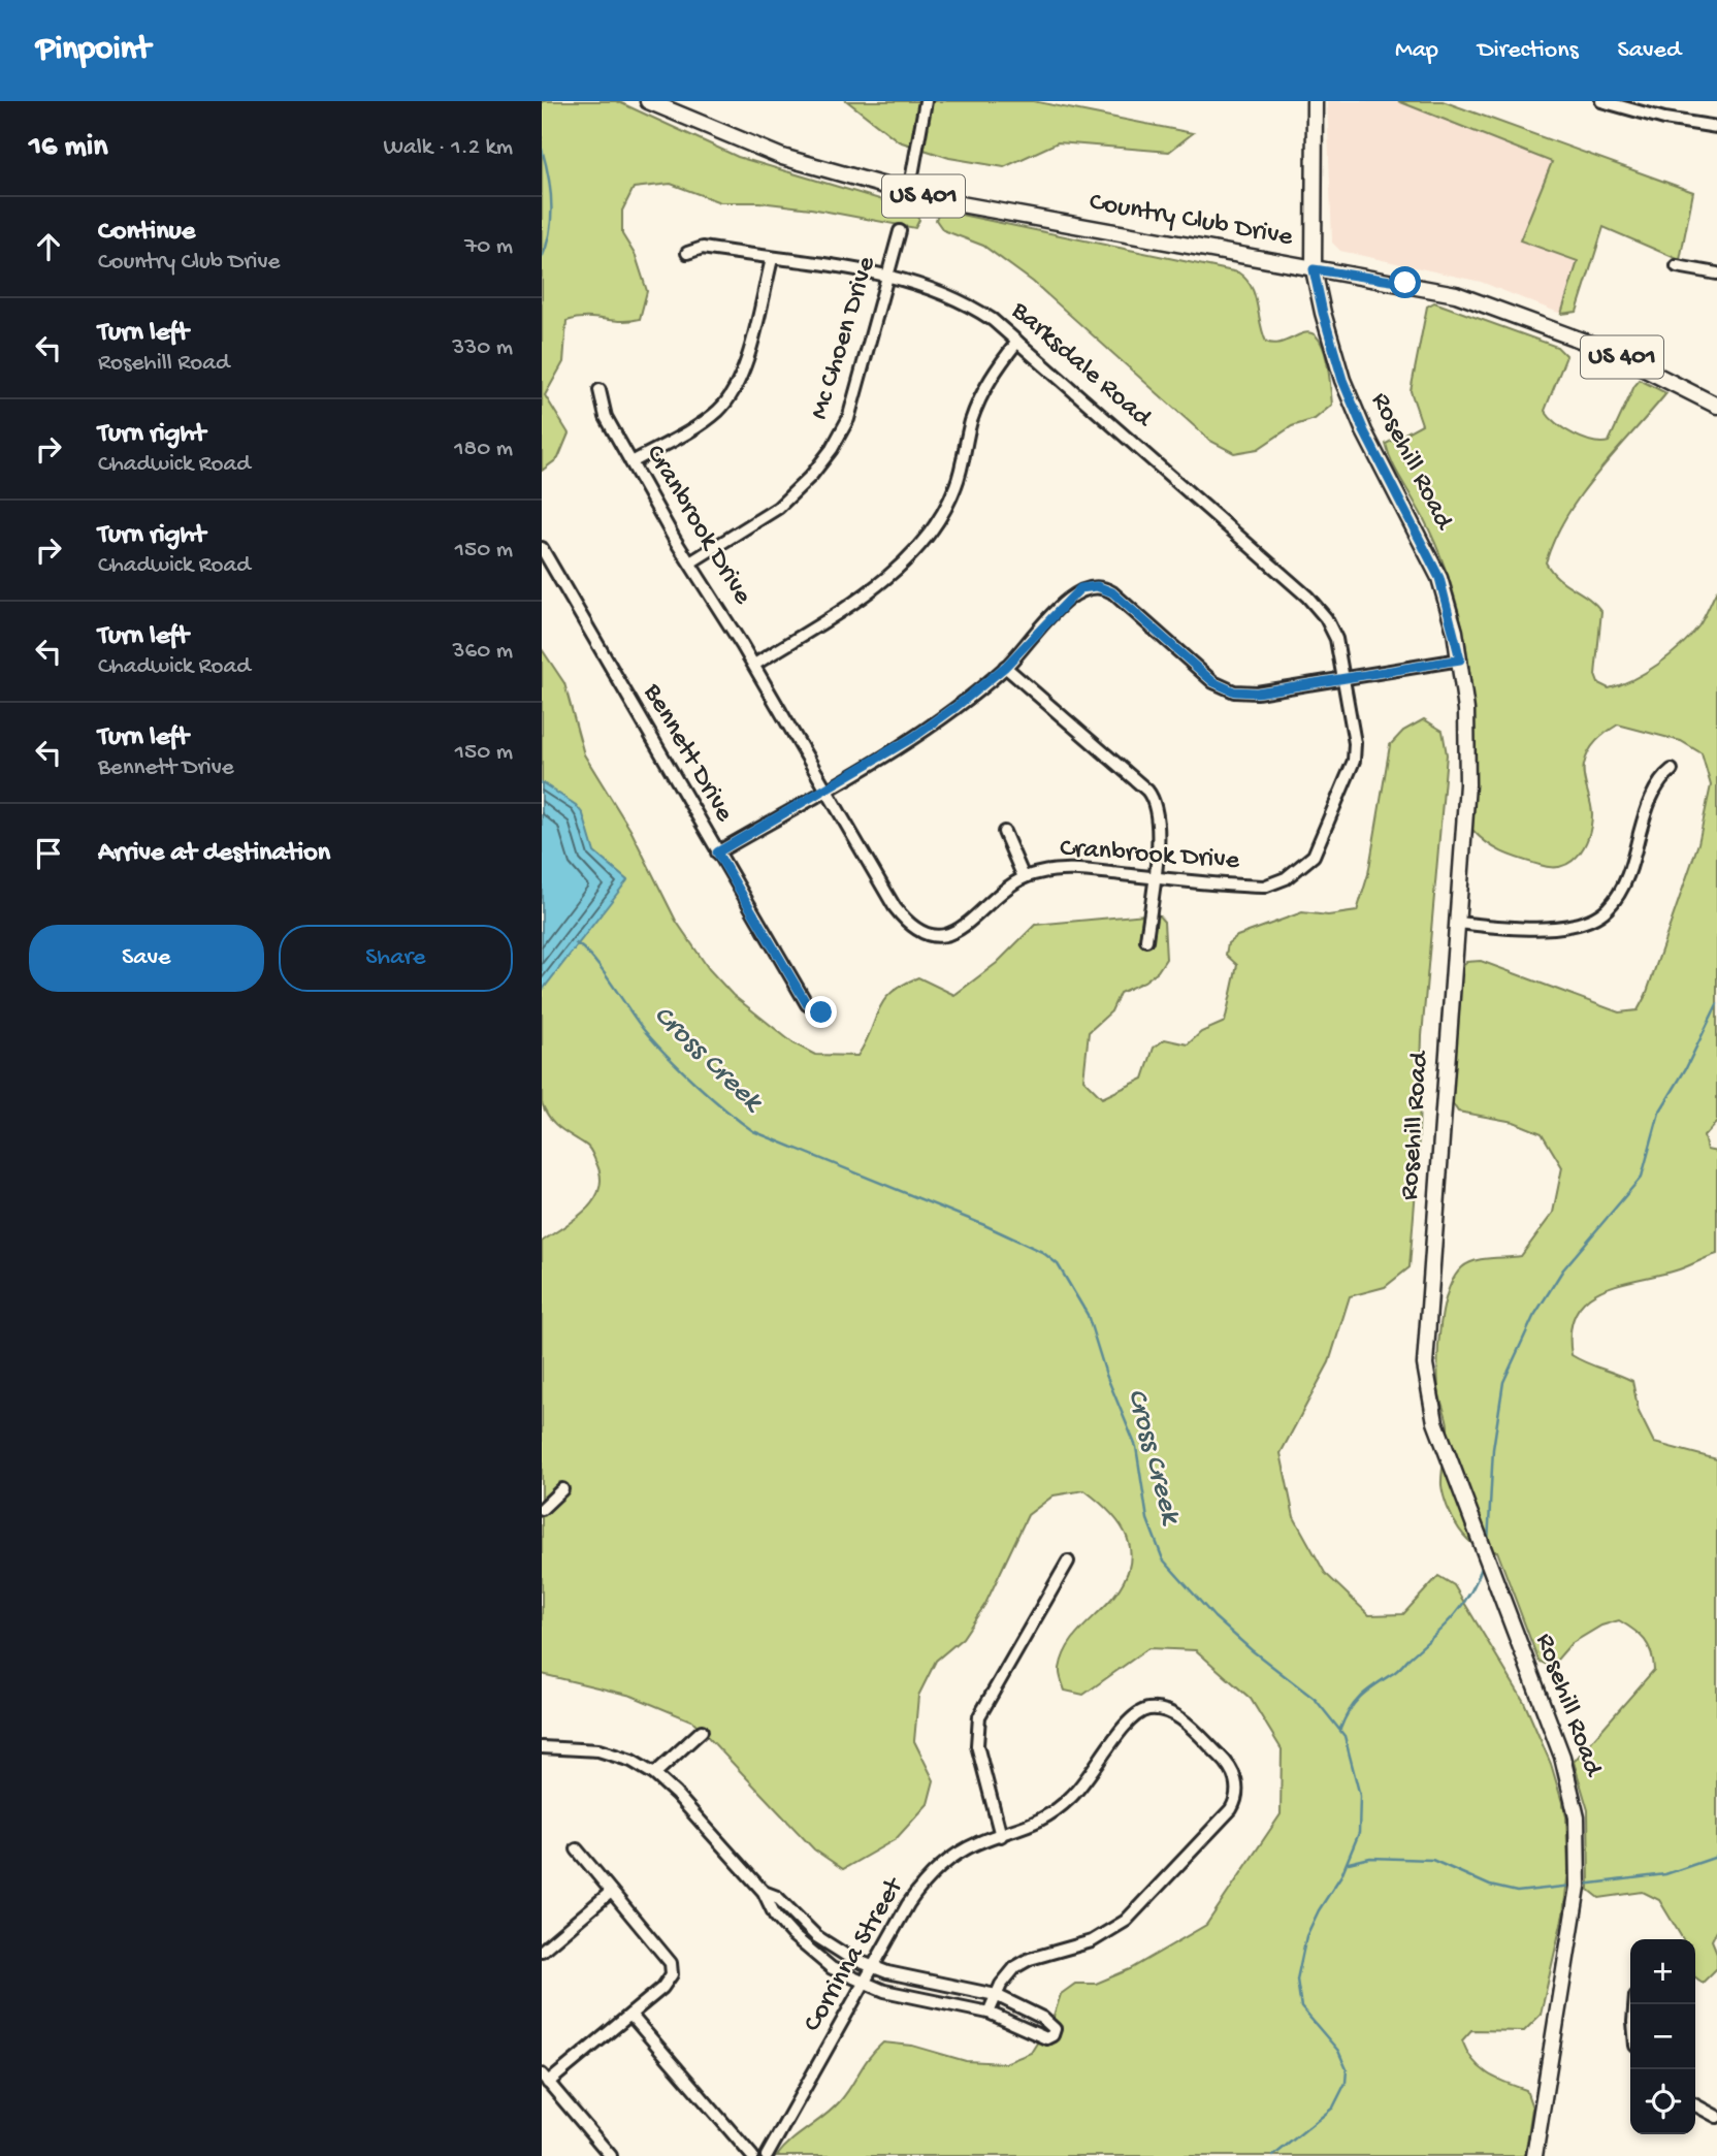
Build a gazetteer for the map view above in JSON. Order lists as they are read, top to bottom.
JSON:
{
  "streets": {
    "main road": ["US 401", "Country Club Drive", "Rosehill Road"],
    "street": [
      "Mc Choen Drive",
      "Barksdale Road",
      "Cranbrook Drive",
      "Bennett Drive",
      "Corrinna Street"
    ]
  },
  "crossings": [
    ["Country Club Drive", "Rosehill Road"],
    ["Mc Choen Drive", "Barksdale Road"],
    ["Mc Choen Drive", "Cranbrook Drive"],
    ["Barksdale Road", "Cranbrook Drive"]
  ],
  "water": ["Cross Creek"],
  "page": {
    "header": "Pinpoint",
    "nav": ["Map", "Directions", "Saved"],
    "heading": ["16 min", "Walk · 1.2 km"],
    "list": [
      ["Continue", "Country Club Drive", "70 m"],
      ["Turn left", "Rosehill Road", "330 m"],
      ["Turn right", "Chadwick Road", "180 m"],
      ["Turn right", "Chadwick Road", "150 m"],
      ["Turn left", "Chadwick Road", "360 m"],
      ["Turn left", "Bennett Drive", "150 m"],
      "Arrive at destination"
    ],
    "buttons": ["Save", "Share"],
    "map_buttons": ["+", "−"]
  }
}
